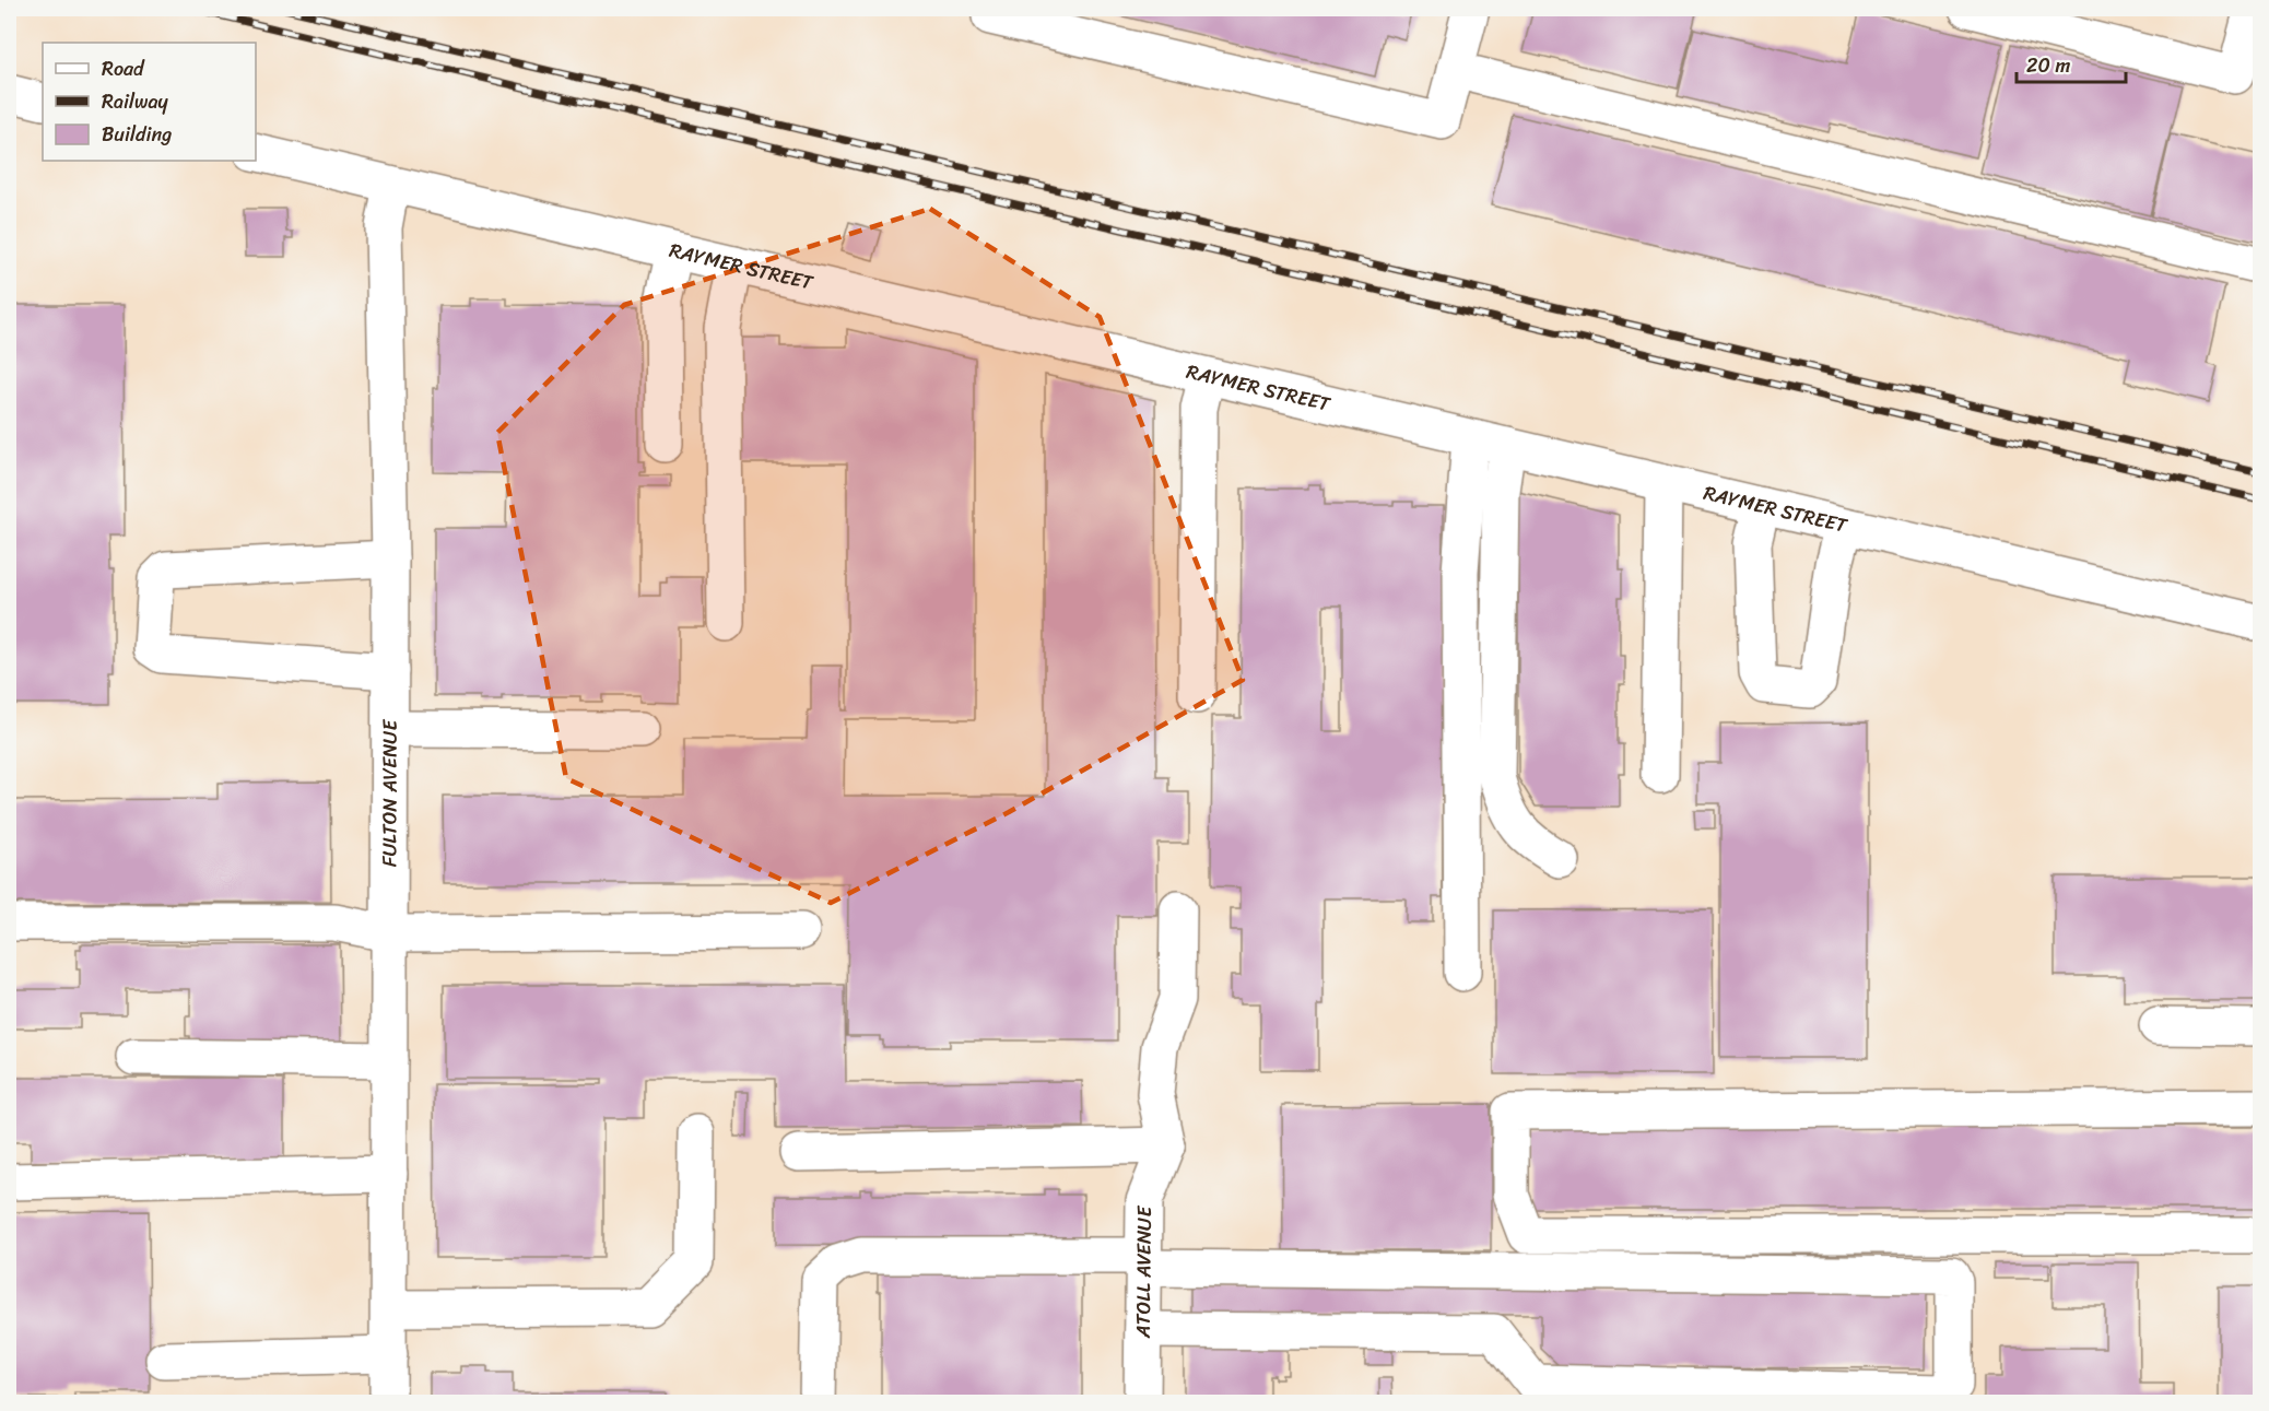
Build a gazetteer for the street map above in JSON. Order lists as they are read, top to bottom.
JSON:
{
  "streets": {
    "street": ["RAYMER STREET", "FULTON AVENUE", "ATOLL AVENUE"]
  },
  "crossings": [
    ["RAYMER STREET", "FULTON AVENUE"]
  ],
  "legend": ["Road", "Railway", "Building"],
  "scale_bar": "20 m"
}
